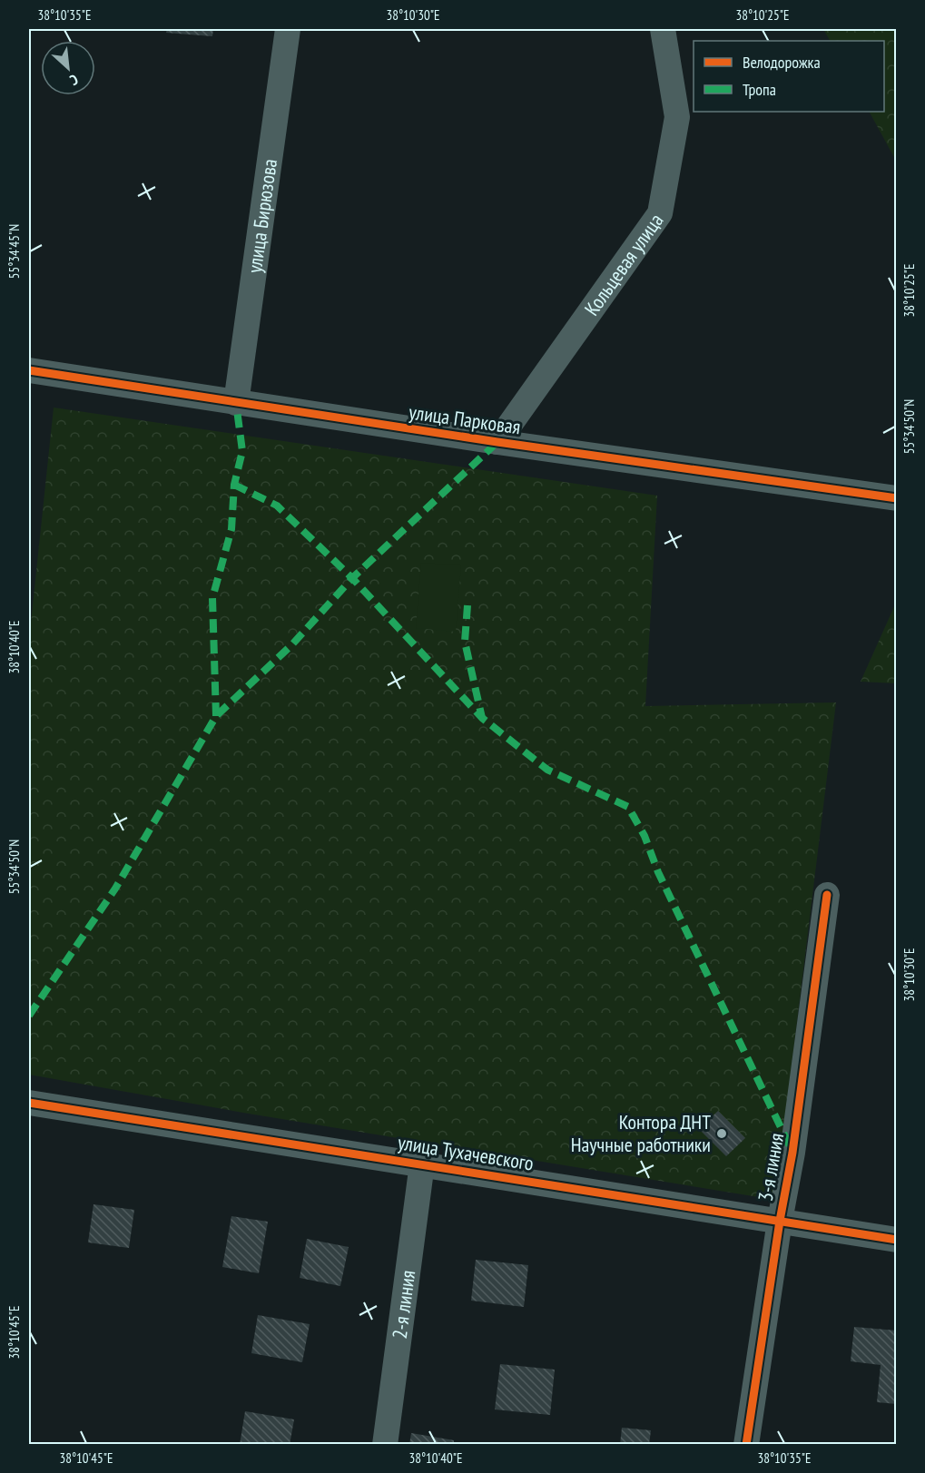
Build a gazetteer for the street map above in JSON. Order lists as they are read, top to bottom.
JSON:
{
  "streets": {
    "street": [
      "улица Бирюзова",
      "Кольцевая улица",
      "улица Парковая",
      "улица Тухачевского",
      "3-я линия",
      "2-я линия"
    ]
  },
  "crossings": [
    ["улица Бирюзова", "улица Парковая"],
    ["Кольцевая улица", "улица Парковая"],
    ["улица Тухачевского", "3-я линия"],
    ["улица Тухачевского", "2-я линия"]
  ],
  "places": ["Контора ДНТ Научные работники"],
  "legend": ["Велодорожка", "Тропа"],
  "north": "bottom right",
  "coordinates": [
    "38°10'35\"E",
    "38°10'30\"E",
    "38°10'25\"E",
    "55°34'45\"N",
    "55°34'50\"N",
    "38°10'40\"E",
    "38°10'45\"E"
  ]
}
